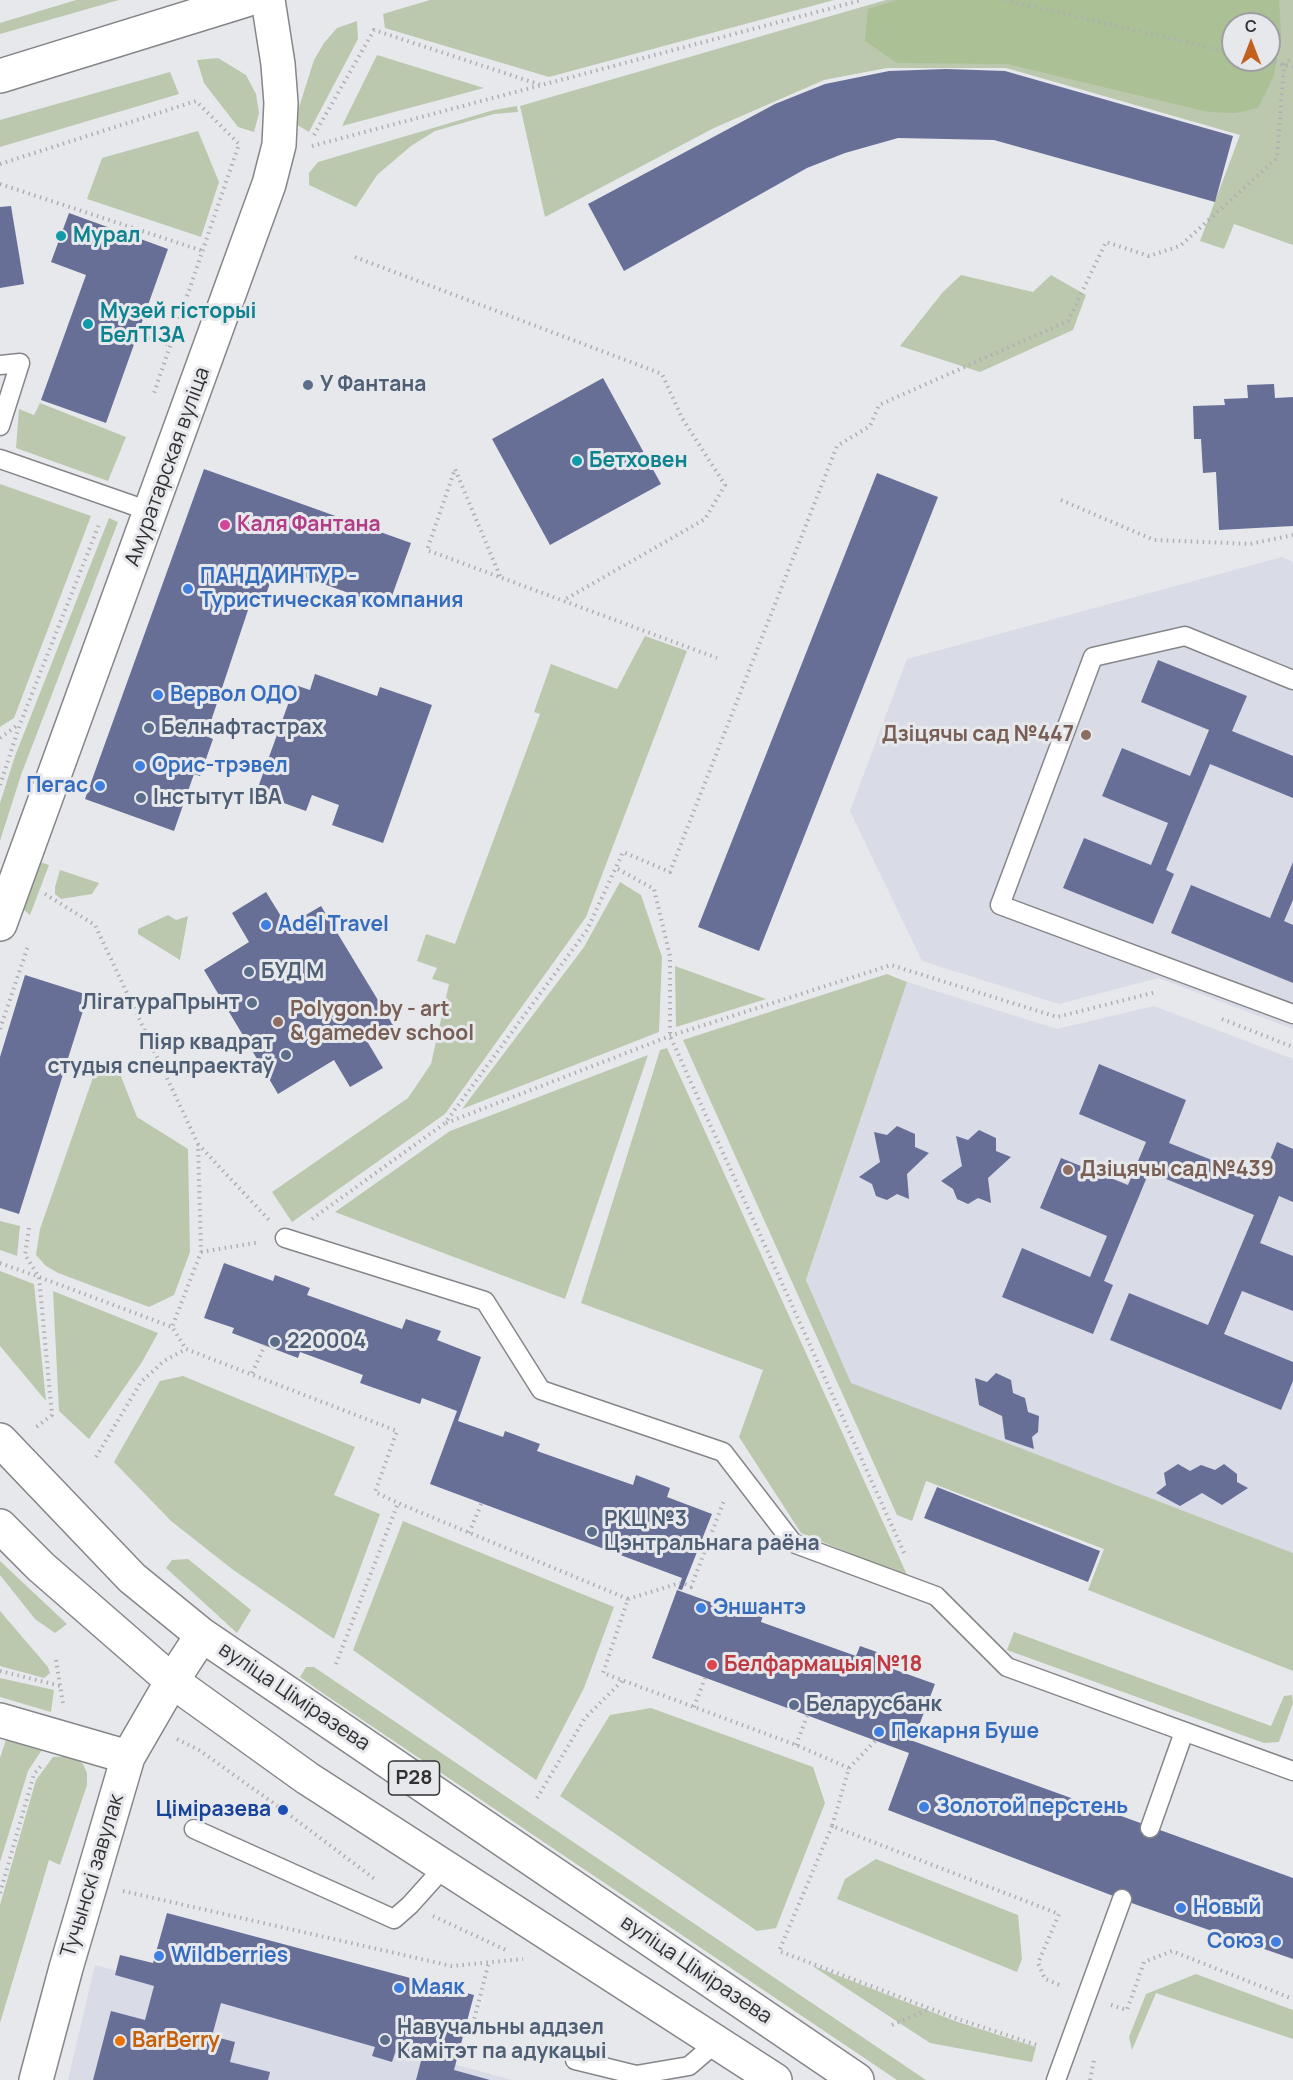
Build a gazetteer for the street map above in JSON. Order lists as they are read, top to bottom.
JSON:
{
  "streets": {
    "main road": [
      "Амуратарская вуліца",
      "вуліца Ціміразева",
      "Р28",
      "Тучынскі завулак"
    ]
  },
  "crossings": [
    ["вуліца Ціміразева", "Тучынскі завулак"],
    ["Р28", "Тучынскі завулак"]
  ],
  "places": [
    "Мурал",
    "Музей гісторыі БелТІЗА",
    "У Фантана",
    "Бетховен",
    "Каля Фантана",
    "ПАНДАИНТУР - Туристическая компания",
    "Вервол ОДО",
    "Белнафтастрах",
    "Дзіцячы сад №447",
    "Орис-трэвел",
    "Пегас",
    "Інстытут IBA",
    "Adel Travel",
    "БУД М",
    "ЛігатураПрынт",
    "Polygon.by - art & gamedev school",
    "Піяр квадрат студыя спецпраектаў",
    "Дзіцячы сад №439",
    "220004",
    "РКЦ №3 Цэнтральнага раёна",
    "Эншантэ",
    "Белфармацыя №18",
    "Беларусбанк",
    "Пекарня Буше",
    "Золотой перстень",
    "Ціміразева",
    "Новый",
    "Союз",
    "Wildberries",
    "Маяк",
    "Навучальны аддзел Камітэт па адукацыі",
    "BarBerry"
  ],
  "north": "top"
}
